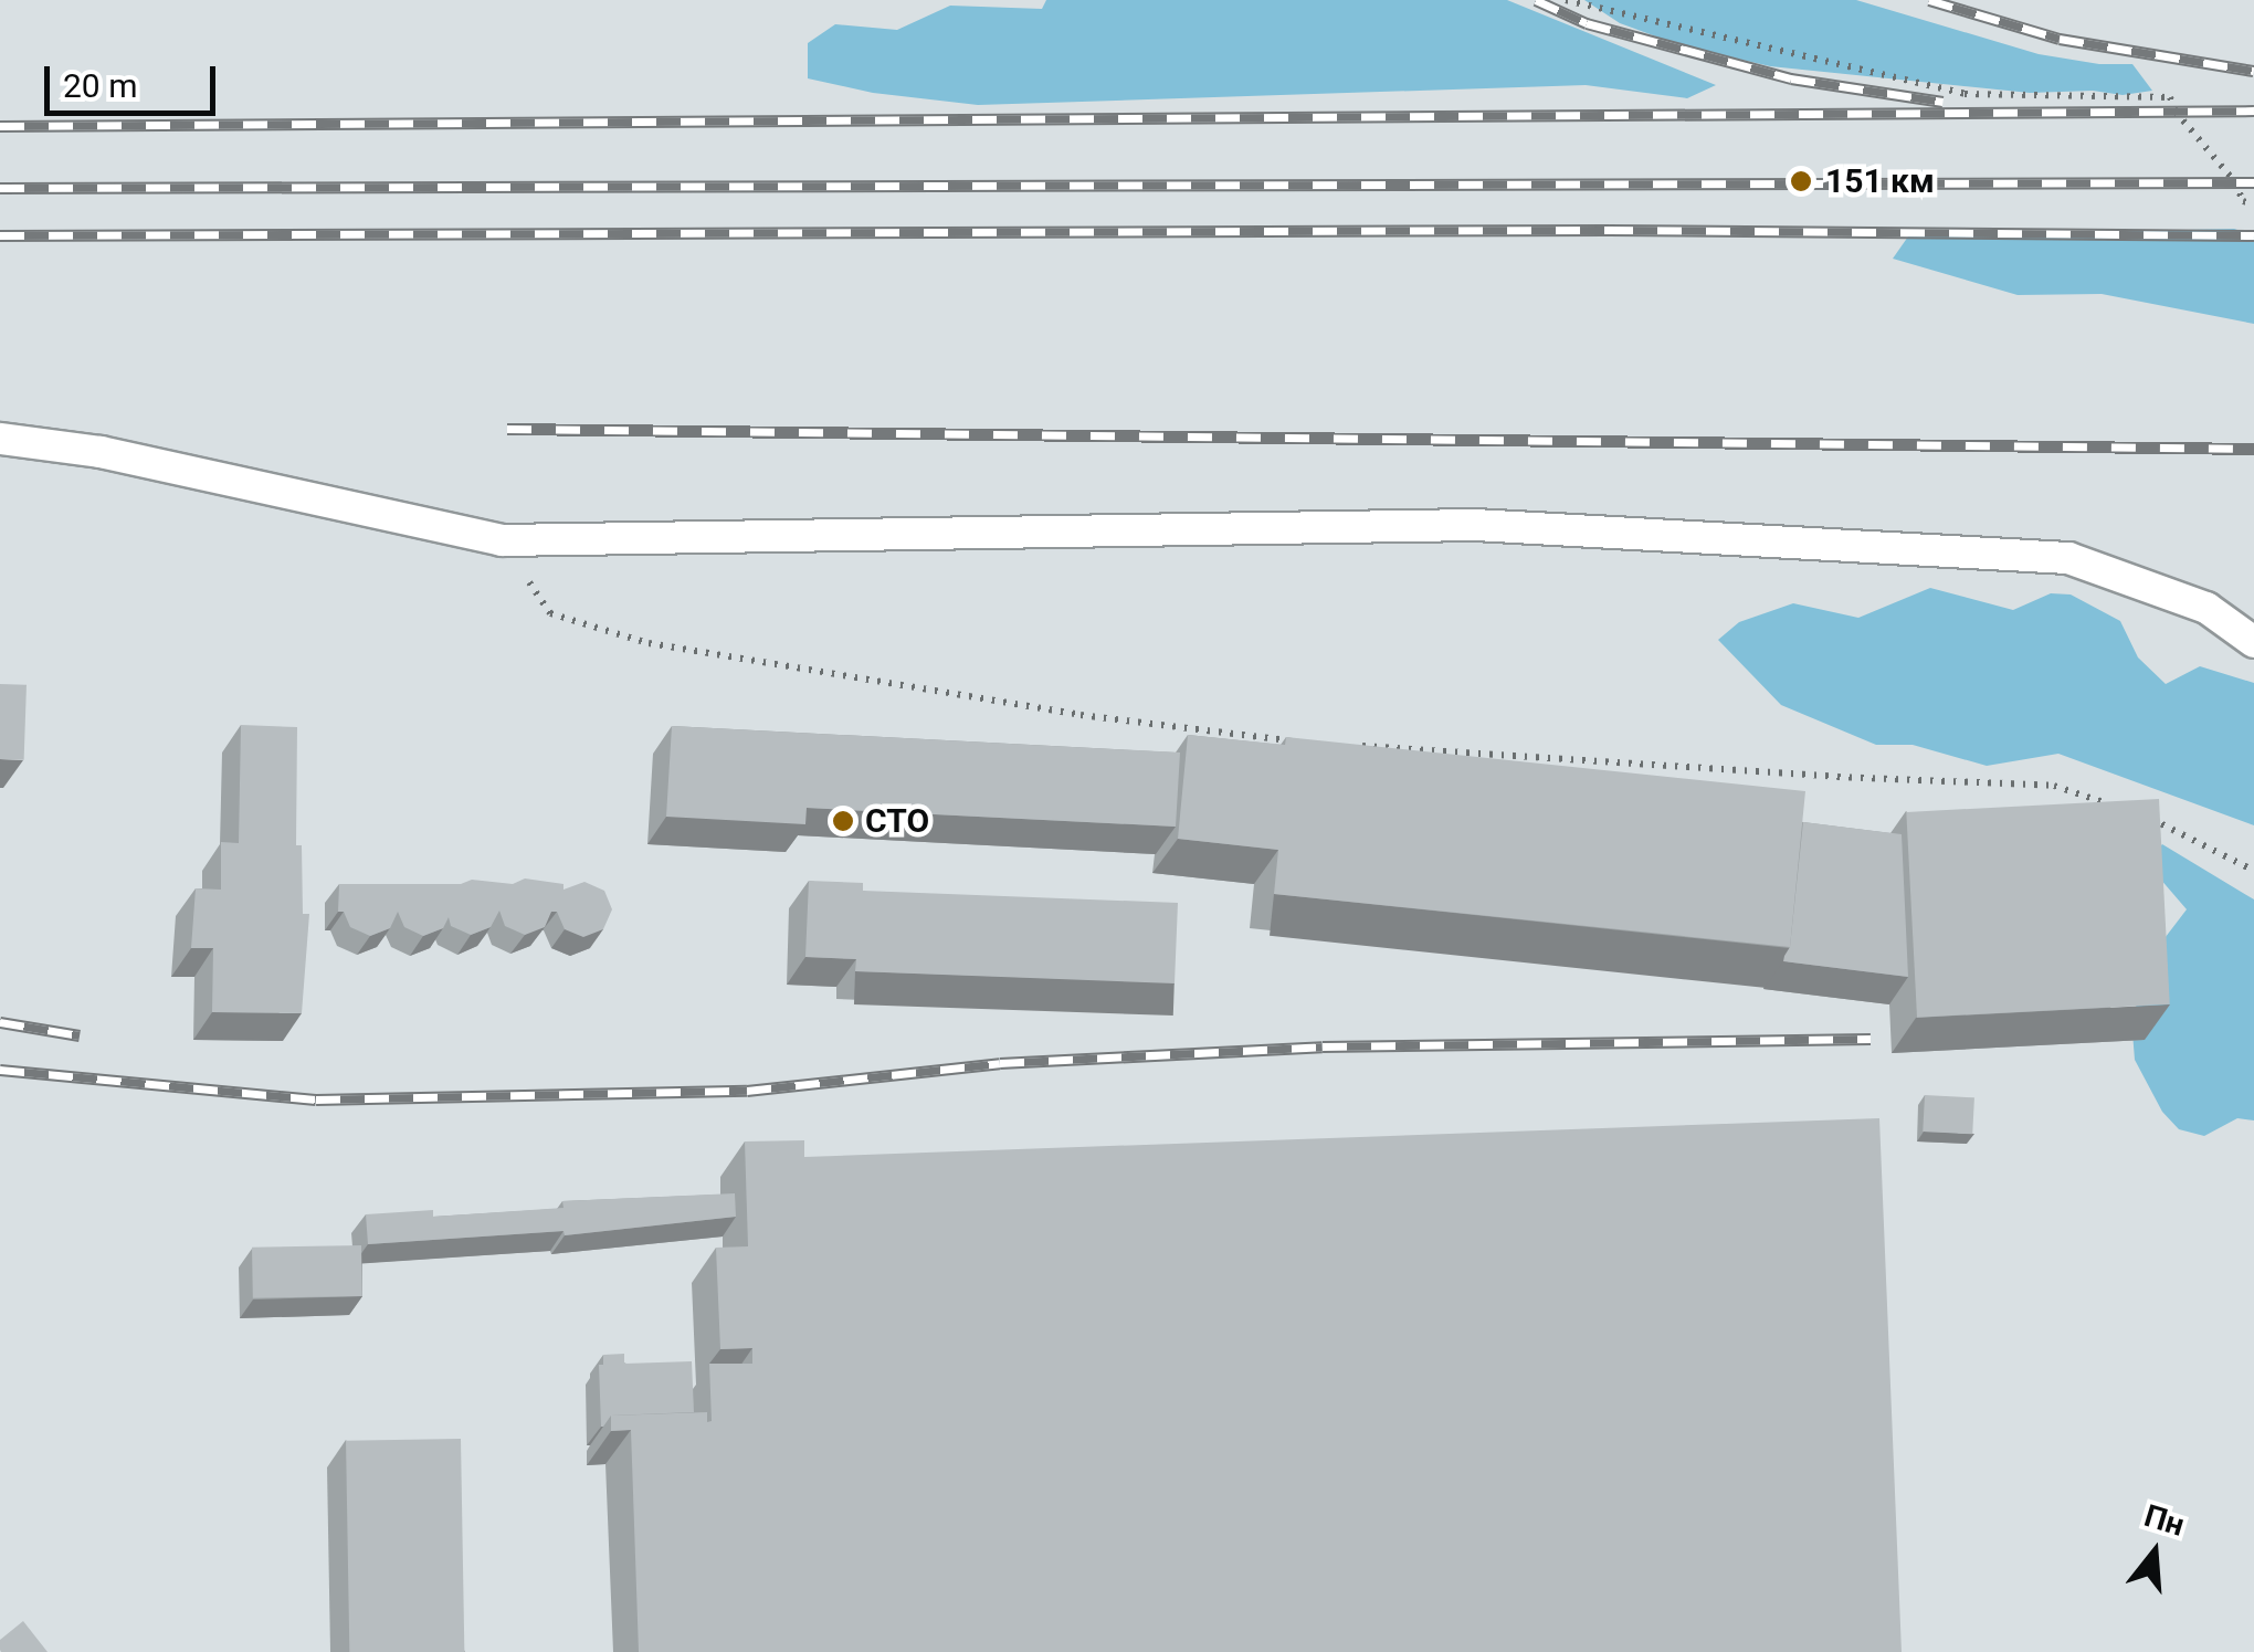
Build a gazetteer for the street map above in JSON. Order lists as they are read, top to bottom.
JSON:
{
  "places": ["151 км", "СТО"],
  "scale_bar": "20 m",
  "north": "top"
}
